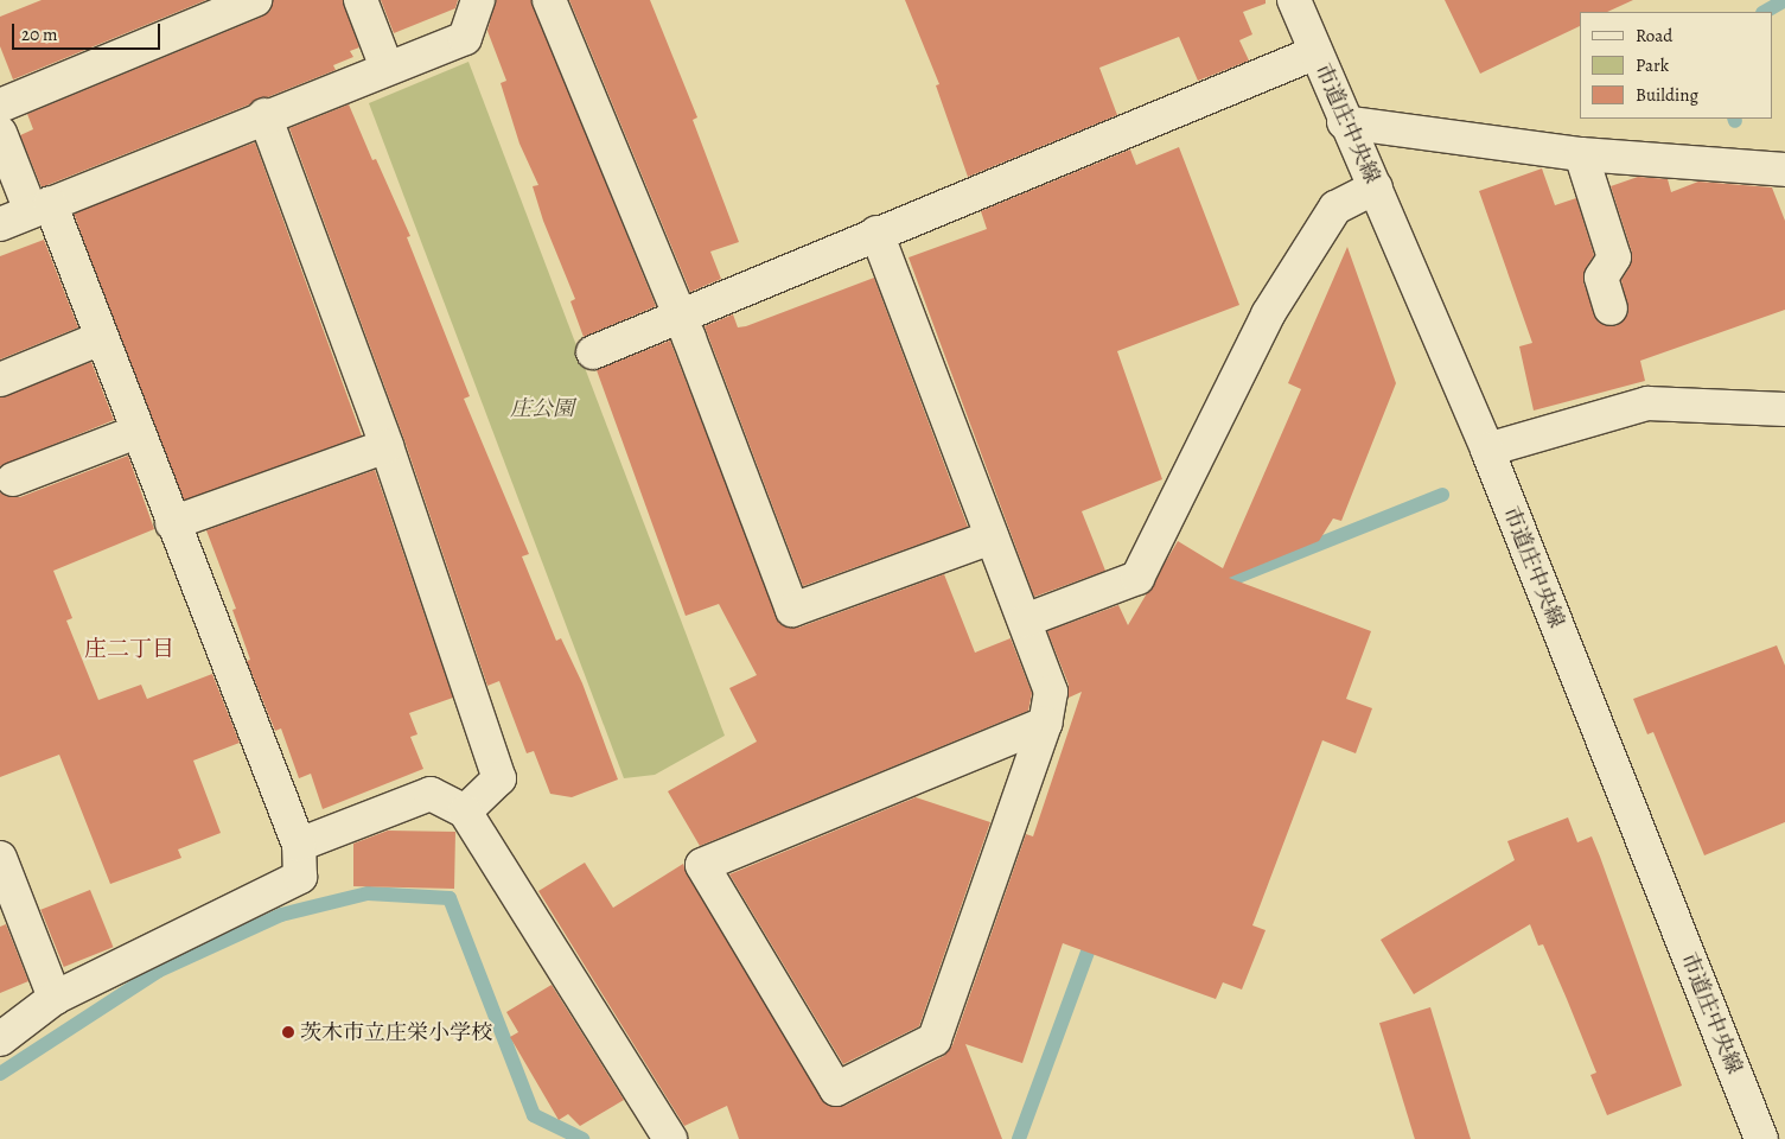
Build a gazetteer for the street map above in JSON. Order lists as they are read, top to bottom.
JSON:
{
  "streets": {
    "street": ["市道庄中央線"]
  },
  "districts": ["庄二丁目"],
  "parks": ["庄公園"],
  "places": ["茨木市立庄栄小学校"],
  "legend": ["Road", "Park", "Building"],
  "scale_bar": "20 m"
}
